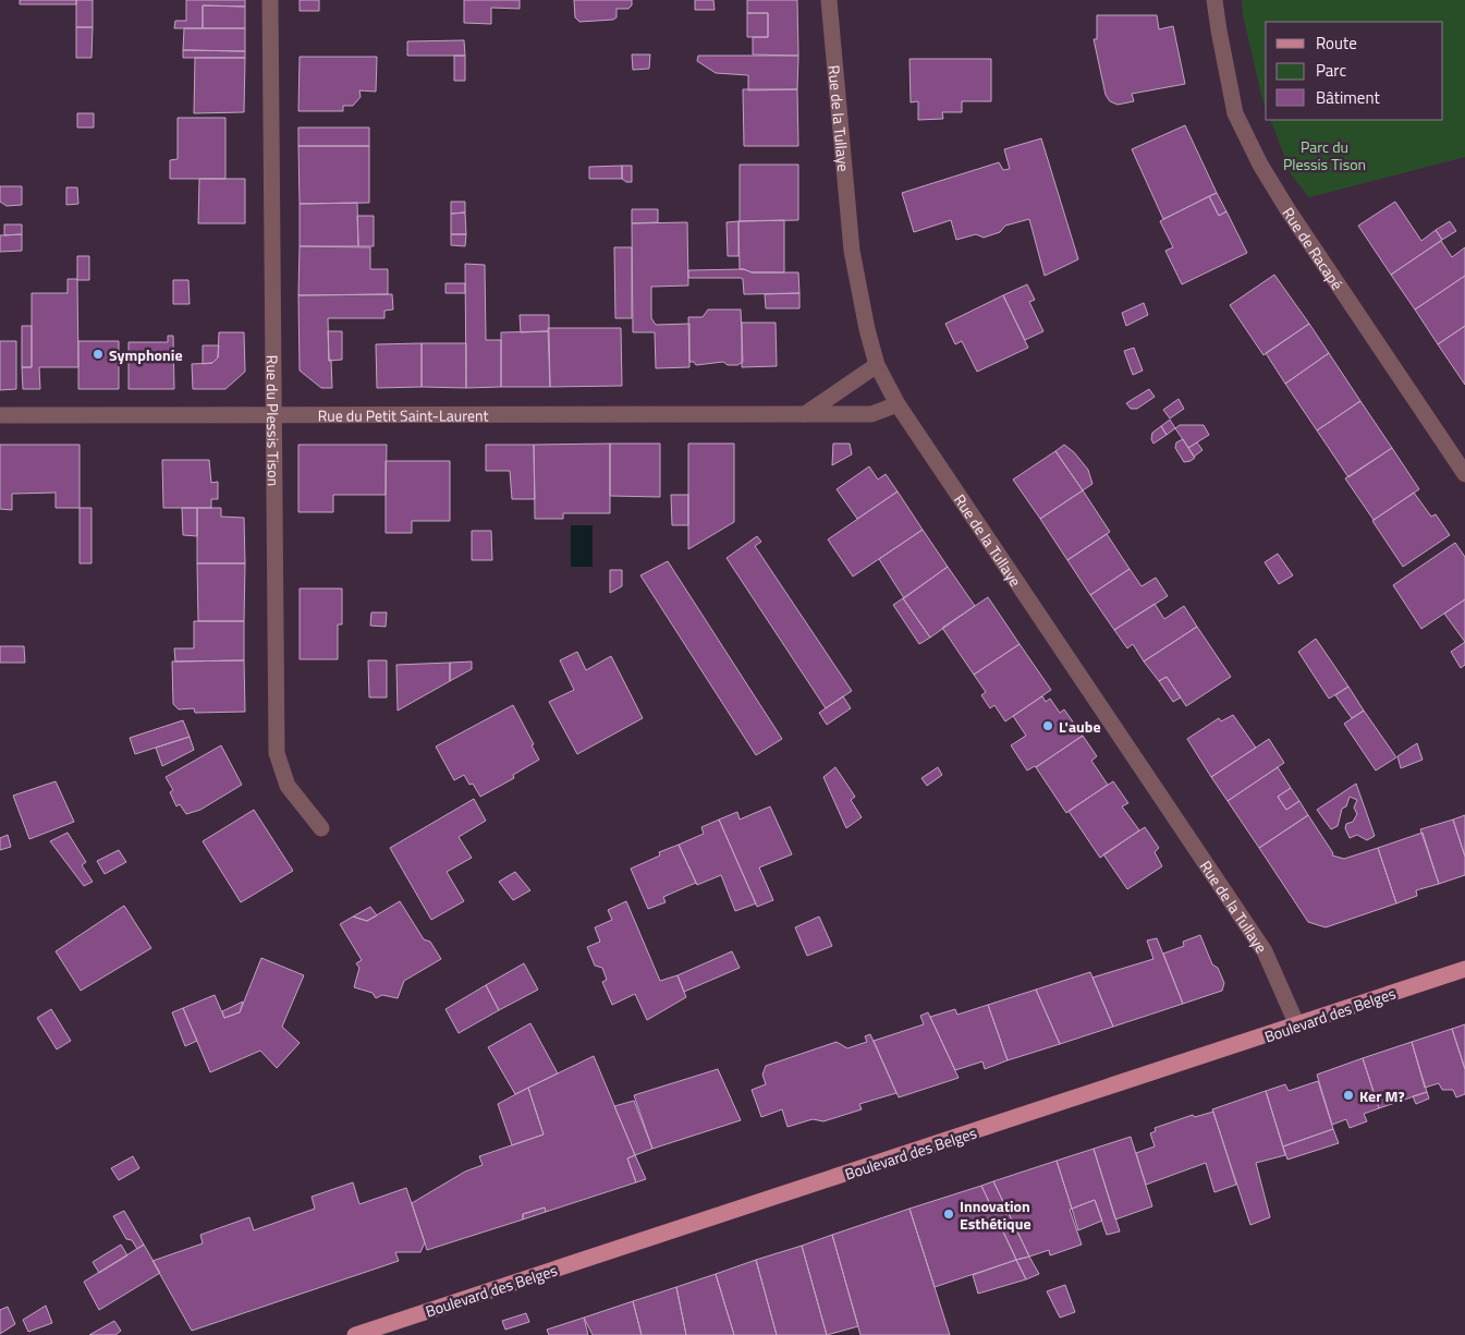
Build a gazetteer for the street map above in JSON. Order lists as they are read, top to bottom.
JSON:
{
  "streets": {
    "main road": ["Boulevard des Belges"],
    "street": [
      "Rue de la Tullaye",
      "Rue de Racapé",
      "Rue du Petit Saint-Laurent",
      "Rue du Plessis Tison"
    ]
  },
  "crossings": [
    ["Rue de la Tullaye", "Rue du Petit Saint-Laurent"],
    ["Rue de la Tullaye", "Boulevard des Belges"],
    ["Rue du Petit Saint-Laurent", "Rue du Plessis Tison"]
  ],
  "parks": ["Parc du Plessis Tison"],
  "places": [
    "Symphonie",
    "L'aube",
    "Ker M?",
    "Innovation Esthétique"
  ],
  "legend": ["Route", "Parc", "Bâtiment"]
}
